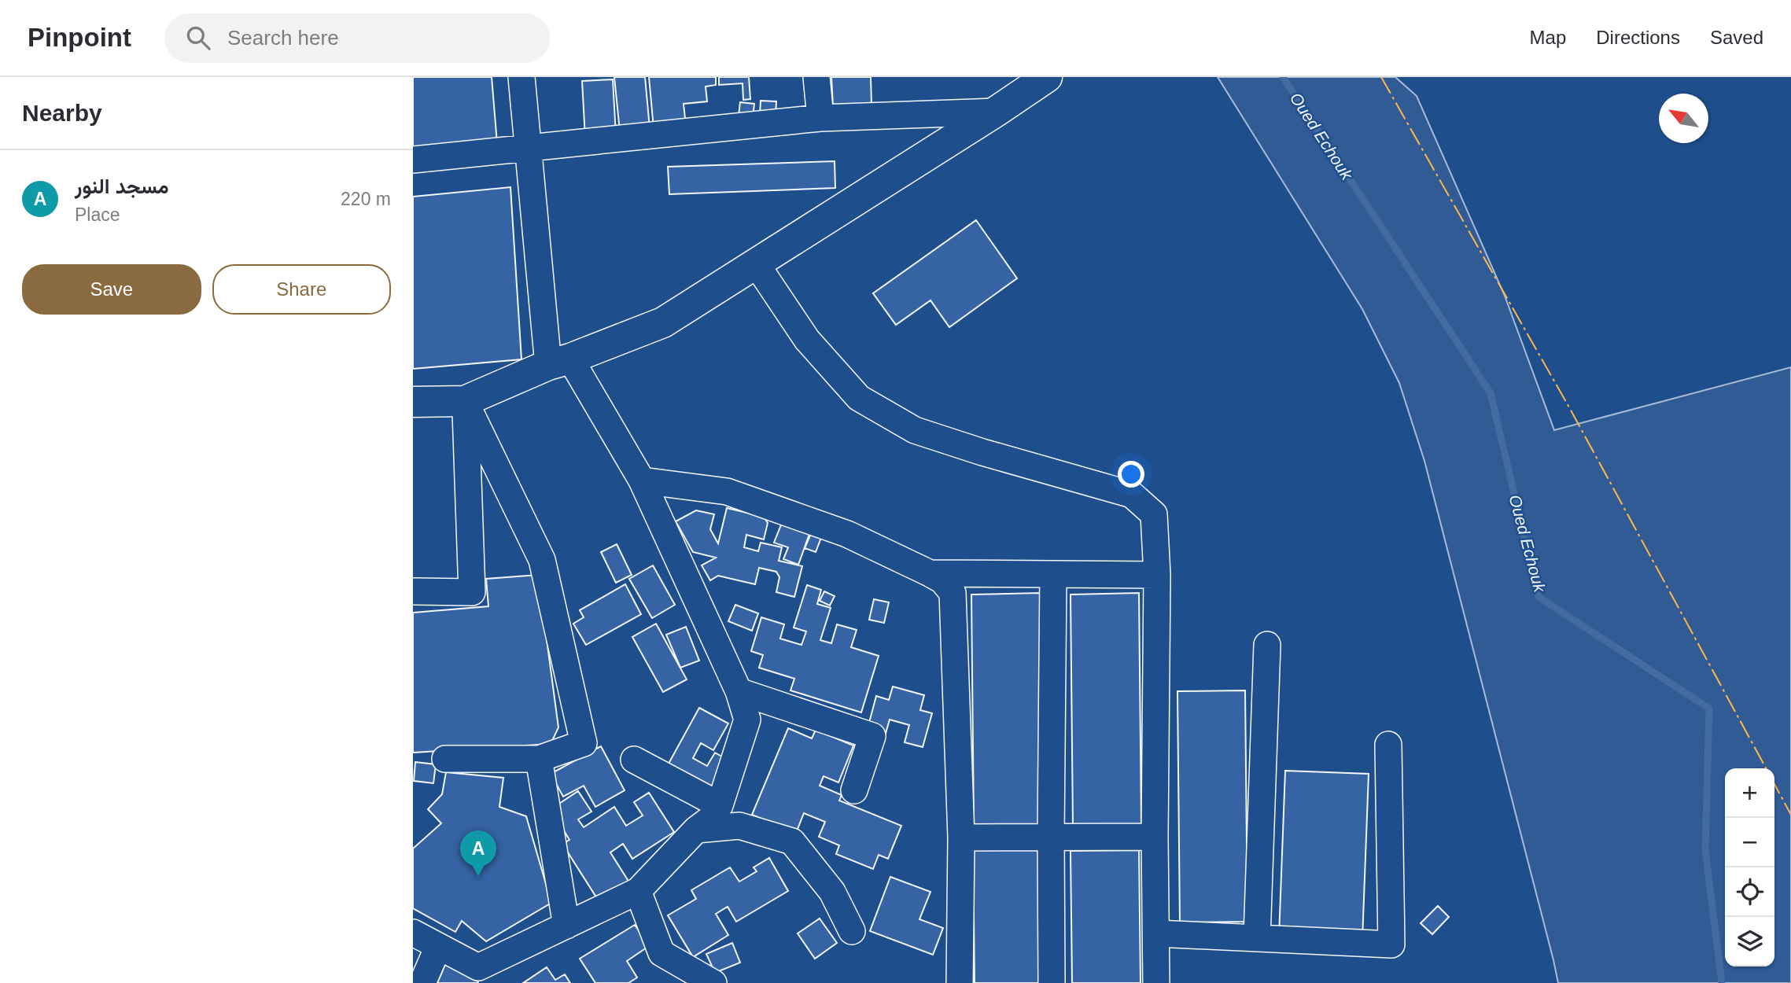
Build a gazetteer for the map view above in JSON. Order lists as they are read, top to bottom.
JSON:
{
  "water": ["Oued Echouk"],
  "north": "top left",
  "page": {
    "header": "Pinpoint",
    "search": "Search here",
    "nav": ["Map", "Directions", "Saved"],
    "heading": "Nearby",
    "list": [
      {
        "mark": "A",
        "name": "مسجد النور",
        "note": "Place",
        "value": "220 m"
      }
    ],
    "buttons": ["Save", "Share"],
    "map_buttons": ["+", "−"],
    "pins": "A"
  }
}
